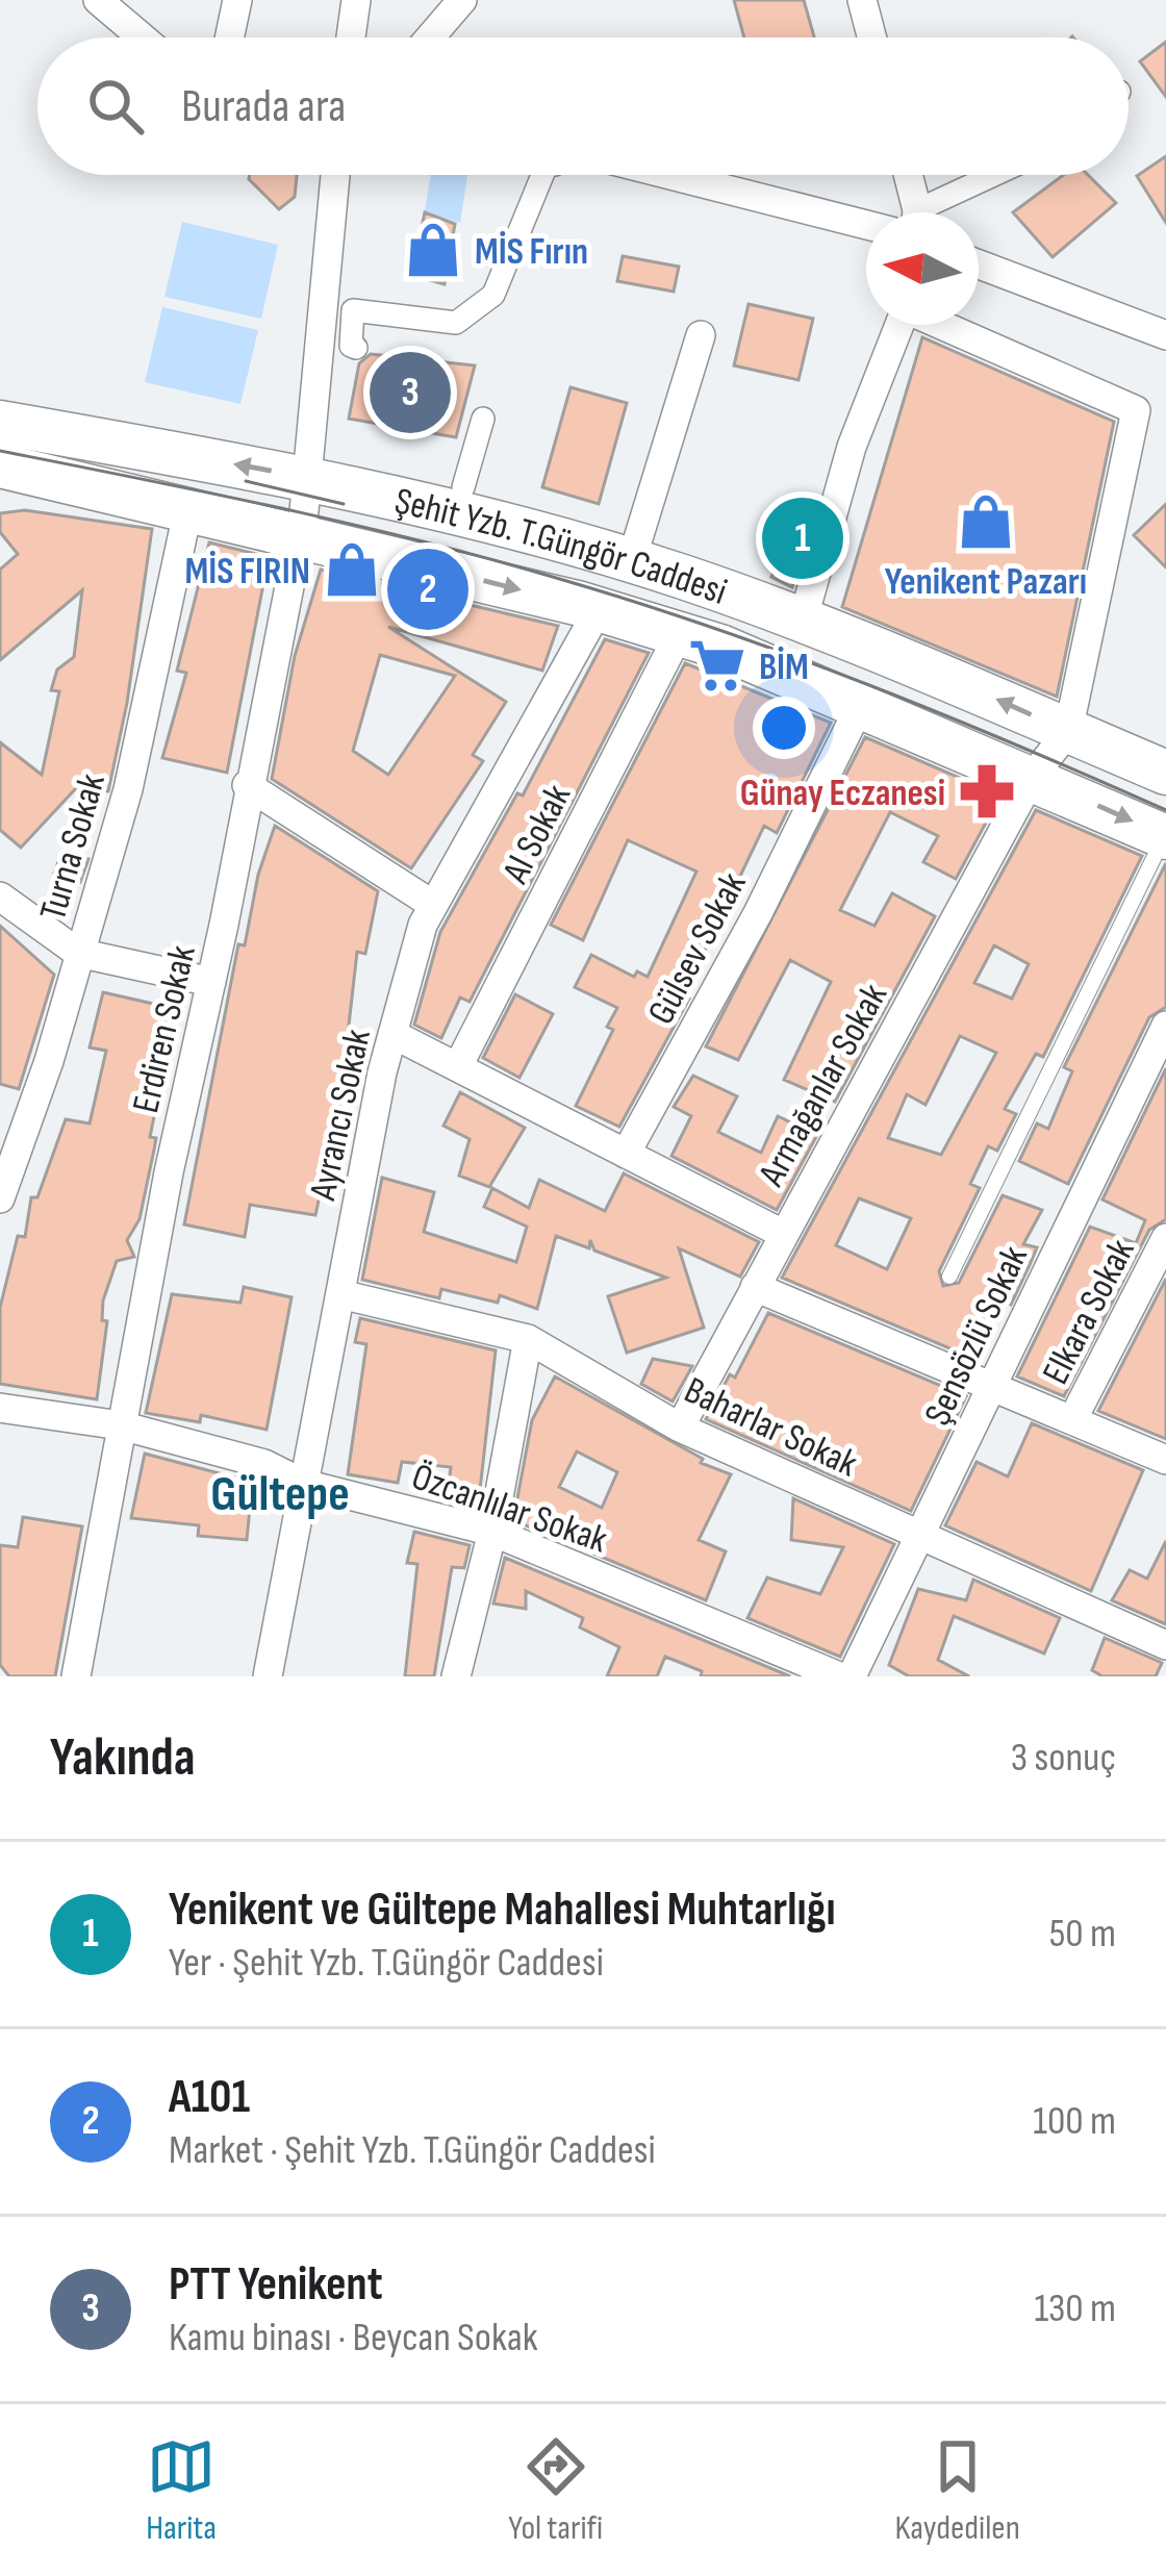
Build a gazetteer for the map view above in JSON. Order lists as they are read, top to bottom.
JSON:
{
  "streets": {
    "main road": ["Şehit Yzb. T.Güngör Caddesi"],
    "street": [
      "Al Sokak",
      "Turna Sokak",
      "Gülsev Sokak",
      "Erdiren Sokak",
      "Armağanlar Sokak",
      "Ayrancı Sokak",
      "Elkara Sokak",
      "Şensözlü Sokak",
      "Baharlar Sokak",
      "Özcanlılar Sokak"
    ]
  },
  "crossings": [
    ["Şehit Yzb. T.Güngör Caddesi", "Al Sokak"],
    ["Şehit Yzb. T.Güngör Caddesi", "Turna Sokak"],
    ["Şehit Yzb. T.Güngör Caddesi", "Gülsev Sokak"],
    ["Şehit Yzb. T.Güngör Caddesi", "Erdiren Sokak"],
    ["Şehit Yzb. T.Güngör Caddesi", "Armağanlar Sokak"],
    ["Şehit Yzb. T.Güngör Caddesi", "Ayrancı Sokak"],
    ["Erdiren Sokak", "Özcanlılar Sokak"],
    ["Armağanlar Sokak", "Baharlar Sokak"],
    ["Ayrancı Sokak", "Baharlar Sokak"],
    ["Ayrancı Sokak", "Özcanlılar Sokak"],
    ["Şensözlü Sokak", "Baharlar Sokak"]
  ],
  "districts": ["Gültepe"],
  "places": {
    "shop": ["MİS Fırın", "Yenikent Pazarı", "MİS FIRIN"],
    "supermarket": ["BİM"],
    "pharmacy": ["Günay Eczanesi"]
  },
  "north": "left",
  "page": {
    "search": "Burada ara",
    "pins": ["3", "1", "2"],
    "heading": ["Yakında", "3 sonuç"],
    "list": [
      {
        "mark": "1",
        "name": "Yenikent ve Gültepe Mahallesi Muhtarlığı",
        "note": "Yer · Şehit Yzb. T.Güngör Caddesi",
        "value": "50 m"
      },
      {
        "mark": "2",
        "name": "A101",
        "note": "Market · Şehit Yzb. T.Güngör Caddesi",
        "value": "100 m"
      },
      {
        "mark": "3",
        "name": "PTT Yenikent",
        "note": "Kamu binası · Beycan Sokak",
        "value": "130 m"
      }
    ],
    "nav": ["Harita", "Yol tarifi", "Kaydedilen"]
  }
}
